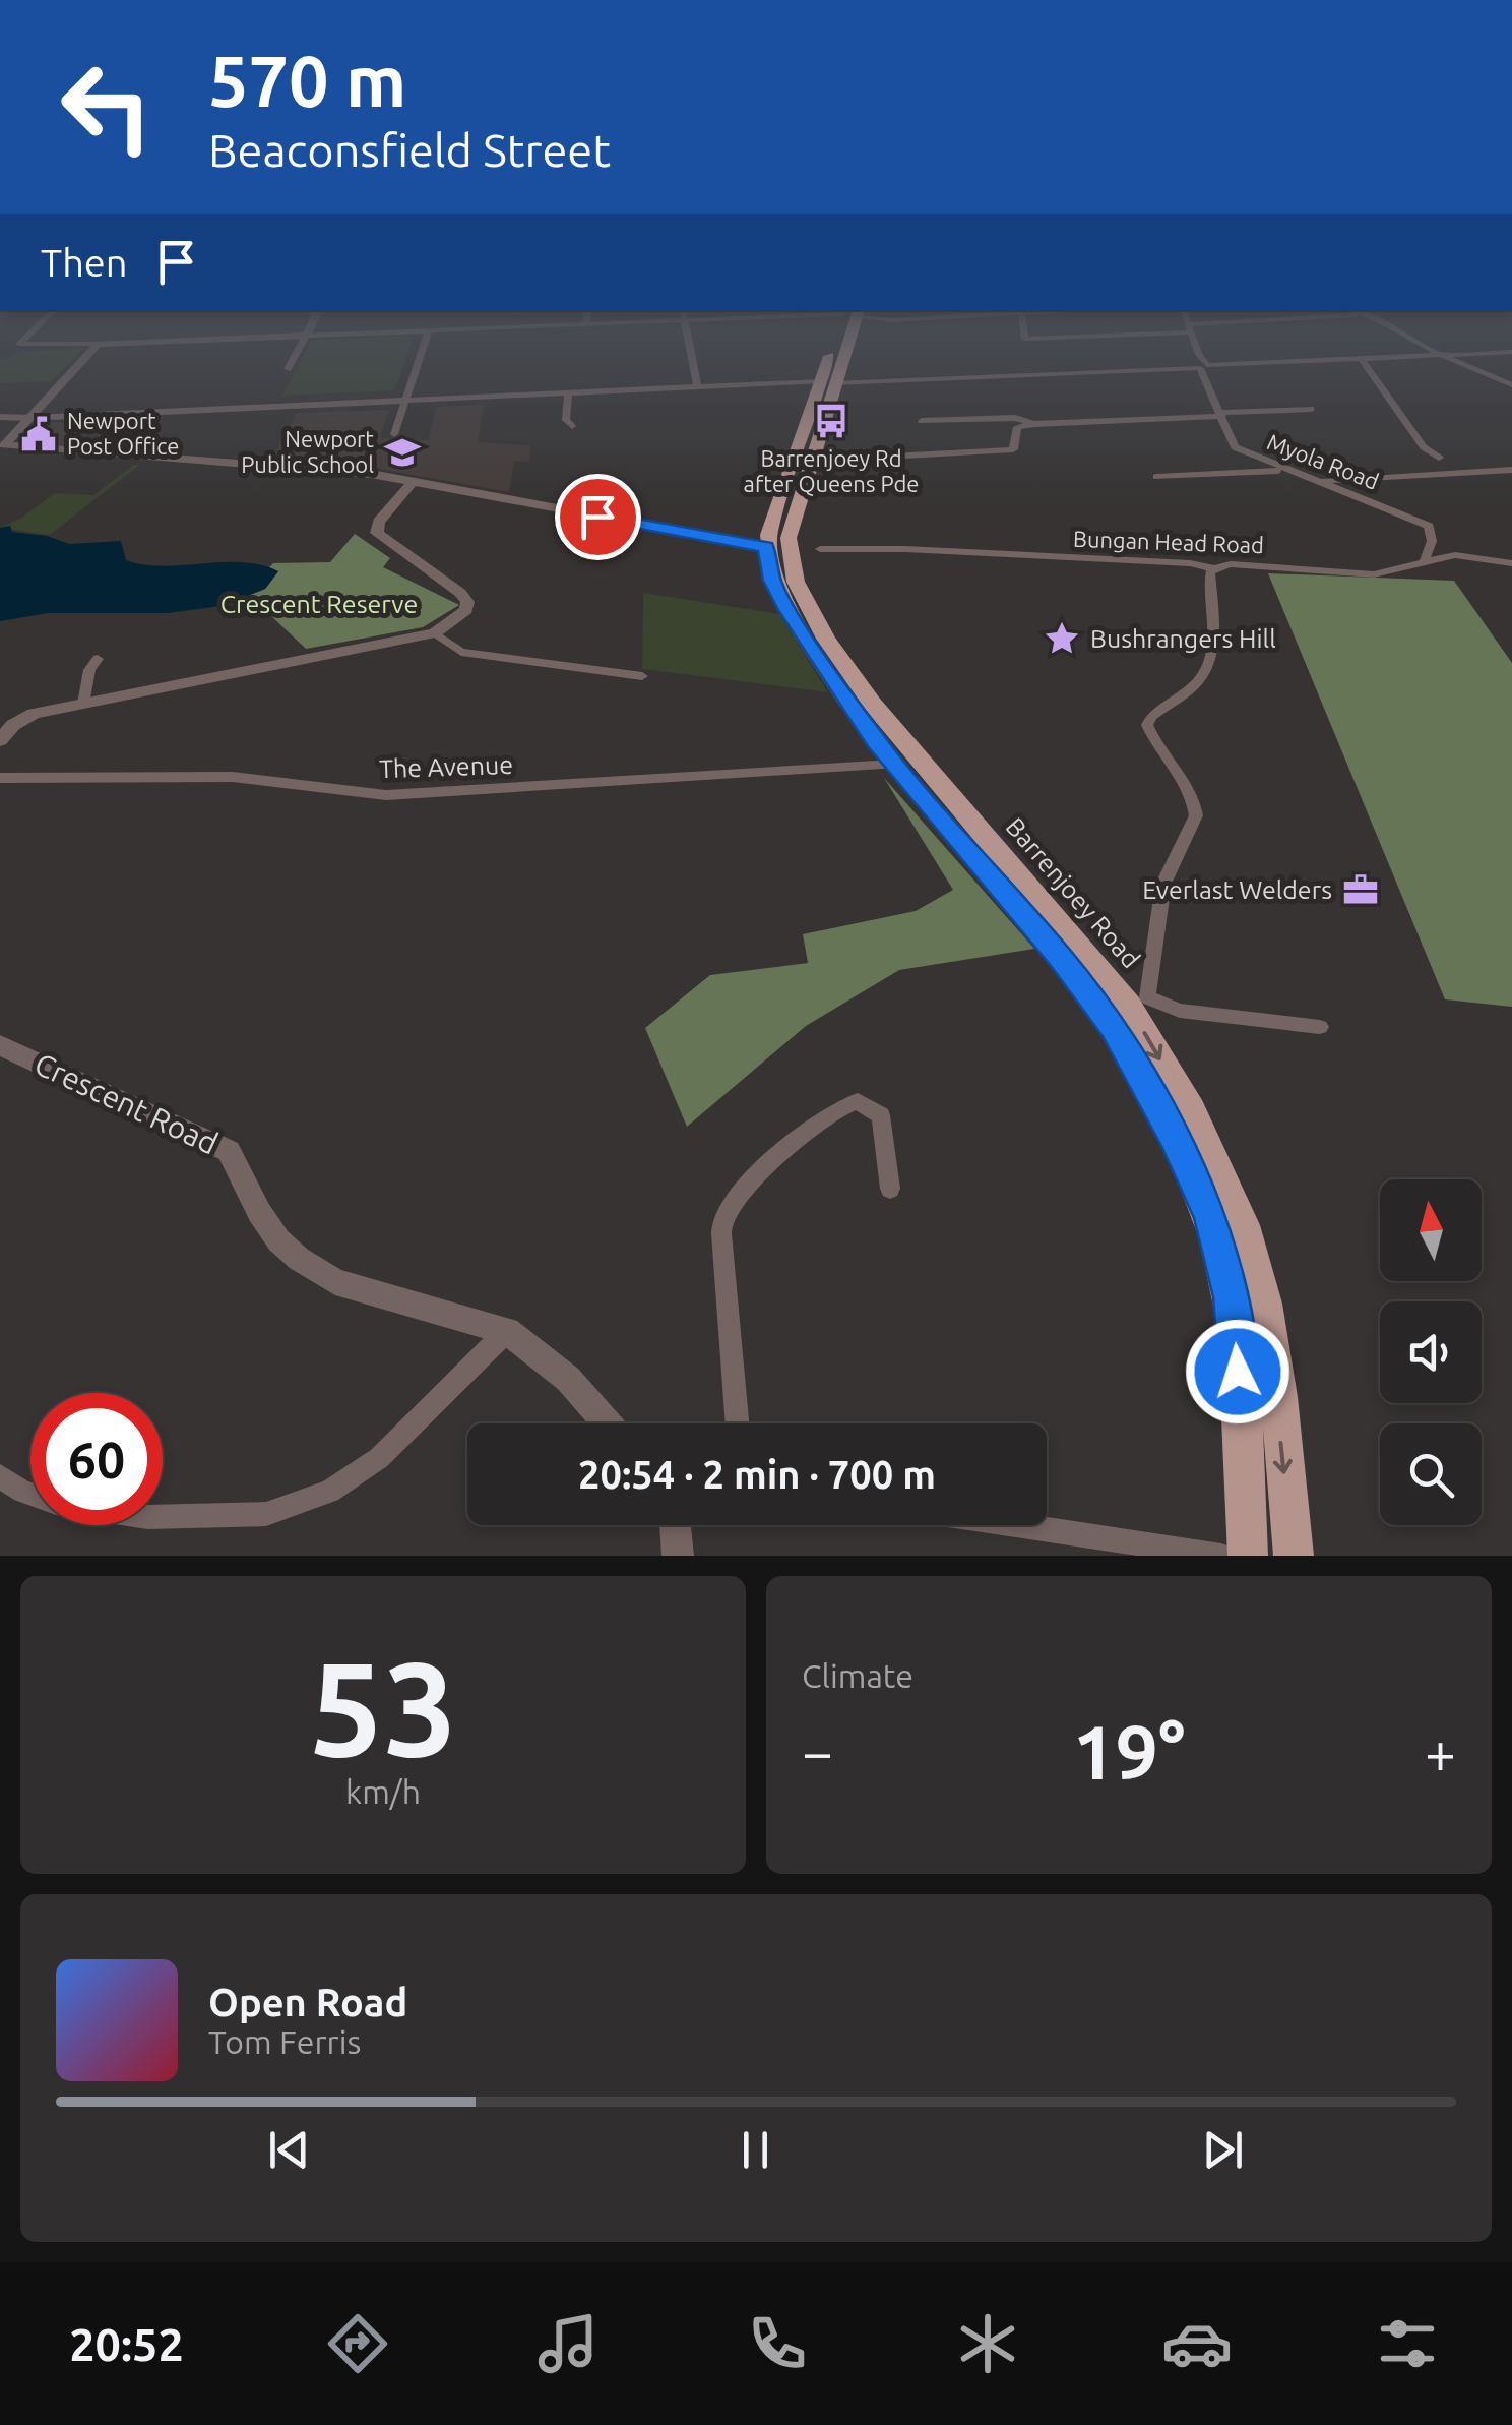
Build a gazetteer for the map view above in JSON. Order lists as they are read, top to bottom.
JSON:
{
  "streets": {
    "main road": ["Barrenjoey Road"],
    "street": [
      "Myola Road",
      "Bungan Head Road",
      "The Avenue",
      "Crescent Road"
    ]
  },
  "crossings": [
    ["Myola Road", "Bungan Head Road"],
    ["The Avenue", "Barrenjoey Road"]
  ],
  "parks": ["Crescent Reserve"],
  "places": {
    "bus stop": ["Barrenjoey Rd after Queens Pde"],
    "public building": ["Newport Post Office"],
    "school or university": ["Newport Public School"],
    "place": ["Bushrangers Hill"],
    "office": ["Everlast Welders"]
  },
  "north": "top",
  "page": {
    "turn": ["570 m", "Beaconsfield Street"],
    "then": "Then",
    "limit": "60",
    "trip": "20:54 · 2 min · 700 m",
    "tile": [
      ["53", "km/h"],
      "Climate"
    ],
    "heat": ["−", "19°", "+"],
    "song": ["Open Road", "Tom Ferris"],
    "tabs": "20:52"
  }
}
